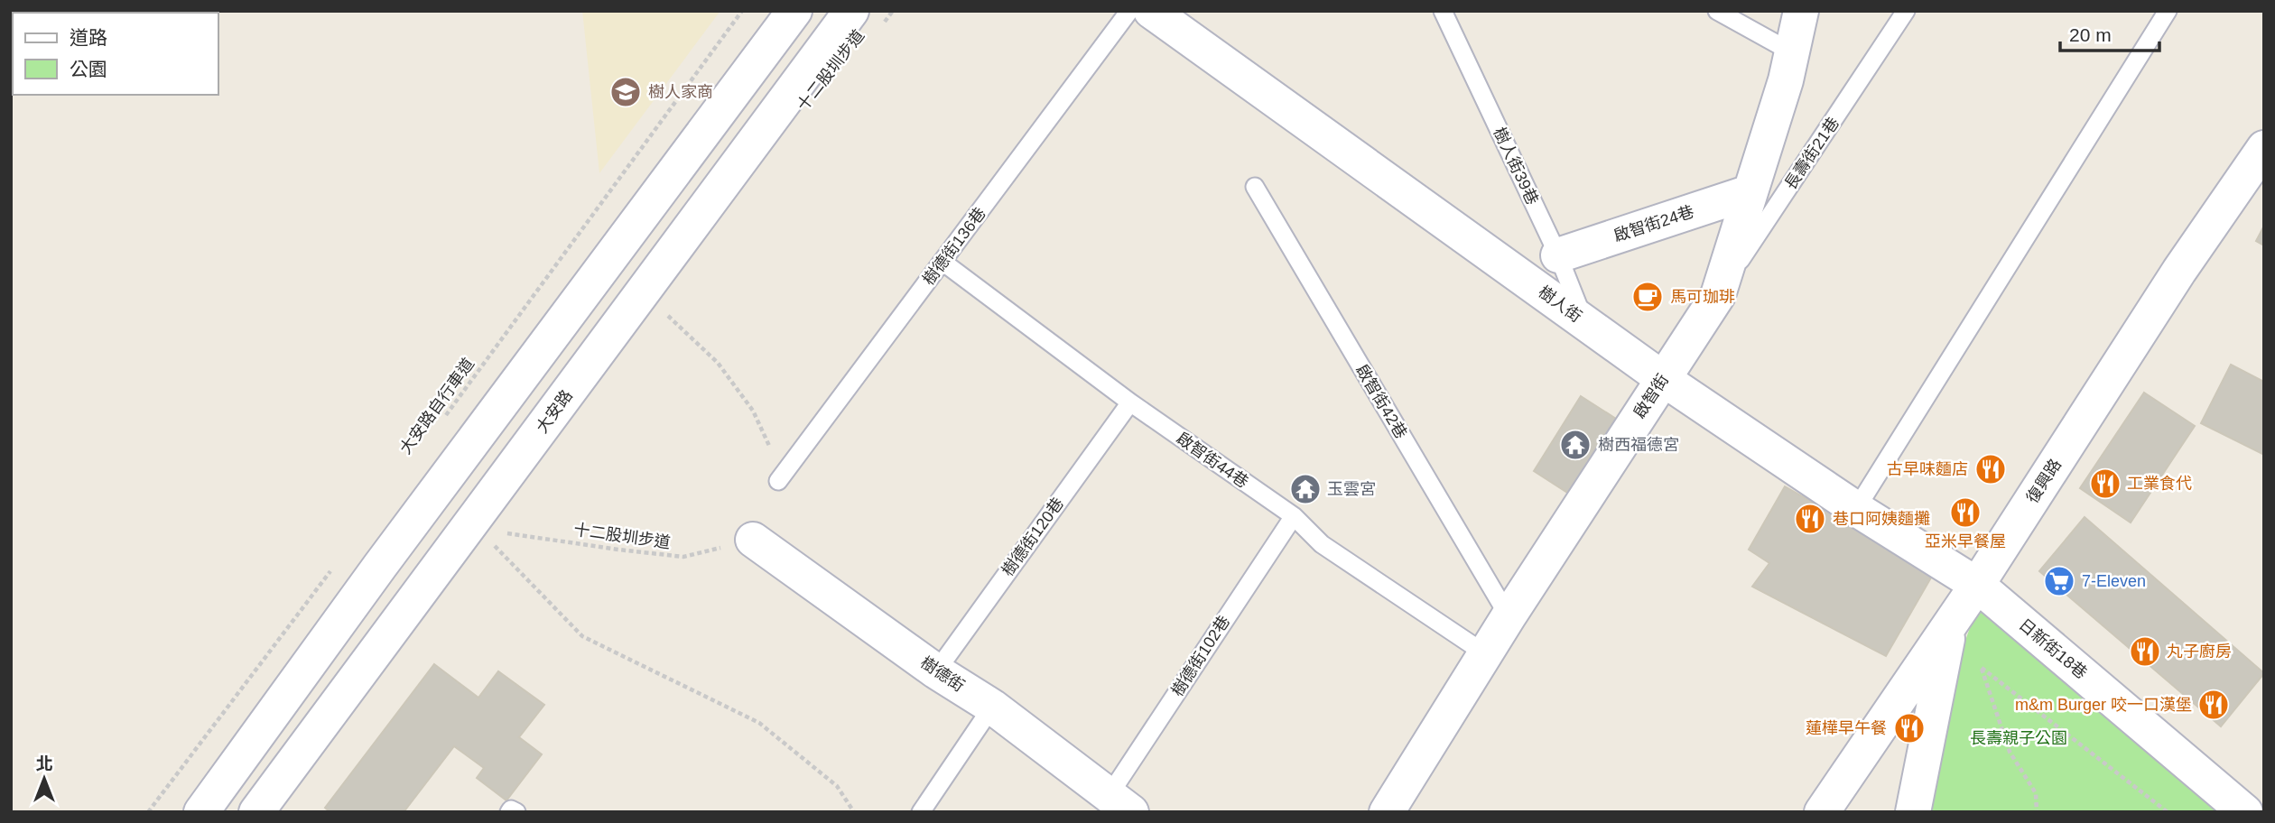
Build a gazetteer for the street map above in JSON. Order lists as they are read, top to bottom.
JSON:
{
  "streets": {
    "street": [
      "啟智街24巷",
      "樹人街",
      "啟智街",
      "大安路",
      "復興路",
      "日新街18巷",
      "樹德街"
    ],
    "lane": [
      "長壽街21巷",
      "樹人街39巷",
      "樹德街136巷",
      "啟智街42巷",
      "啟智街44巷",
      "樹德街120巷",
      "樹德街102巷"
    ],
    "path": ["十二股圳步道", "大安路自行車道"]
  },
  "crossings": [
    ["十二股圳步道", "大安路"],
    ["十二股圳步道", "樹德街"],
    ["長壽街21巷", "啟智街"],
    ["樹人街39巷", "啟智街24巷"],
    ["樹人街39巷", "樹人街"],
    ["啟智街24巷", "啟智街"],
    ["樹德街136巷", "啟智街44巷"],
    ["樹人街", "啟智街"],
    ["樹人街", "復興路"],
    ["樹人街", "日新街18巷"],
    ["啟智街", "啟智街42巷"],
    ["啟智街", "啟智街44巷"],
    ["啟智街44巷", "樹德街120巷"],
    ["啟智街44巷", "樹德街102巷"],
    ["復興路", "日新街18巷"],
    ["樹德街120巷", "樹德街"],
    ["樹德街102巷", "樹德街"]
  ],
  "parks": ["長壽親子公園"],
  "places": {
    "school or university": ["樹人家商"],
    "cafe": ["馬可珈琲"],
    "temple": ["樹西福德宮", "玉雲宮"],
    "restaurant": [
      "古早味麵店",
      "工業食代",
      "亞米早餐屋",
      "巷口阿姨麵攤",
      "丸子廚房",
      "m&m Burger 咬一口漢堡",
      "蓮樺早午餐"
    ],
    "supermarket": ["7-Eleven"]
  },
  "legend": ["道路", "公園"],
  "scale_bar": "20 m",
  "north": "top"
}
